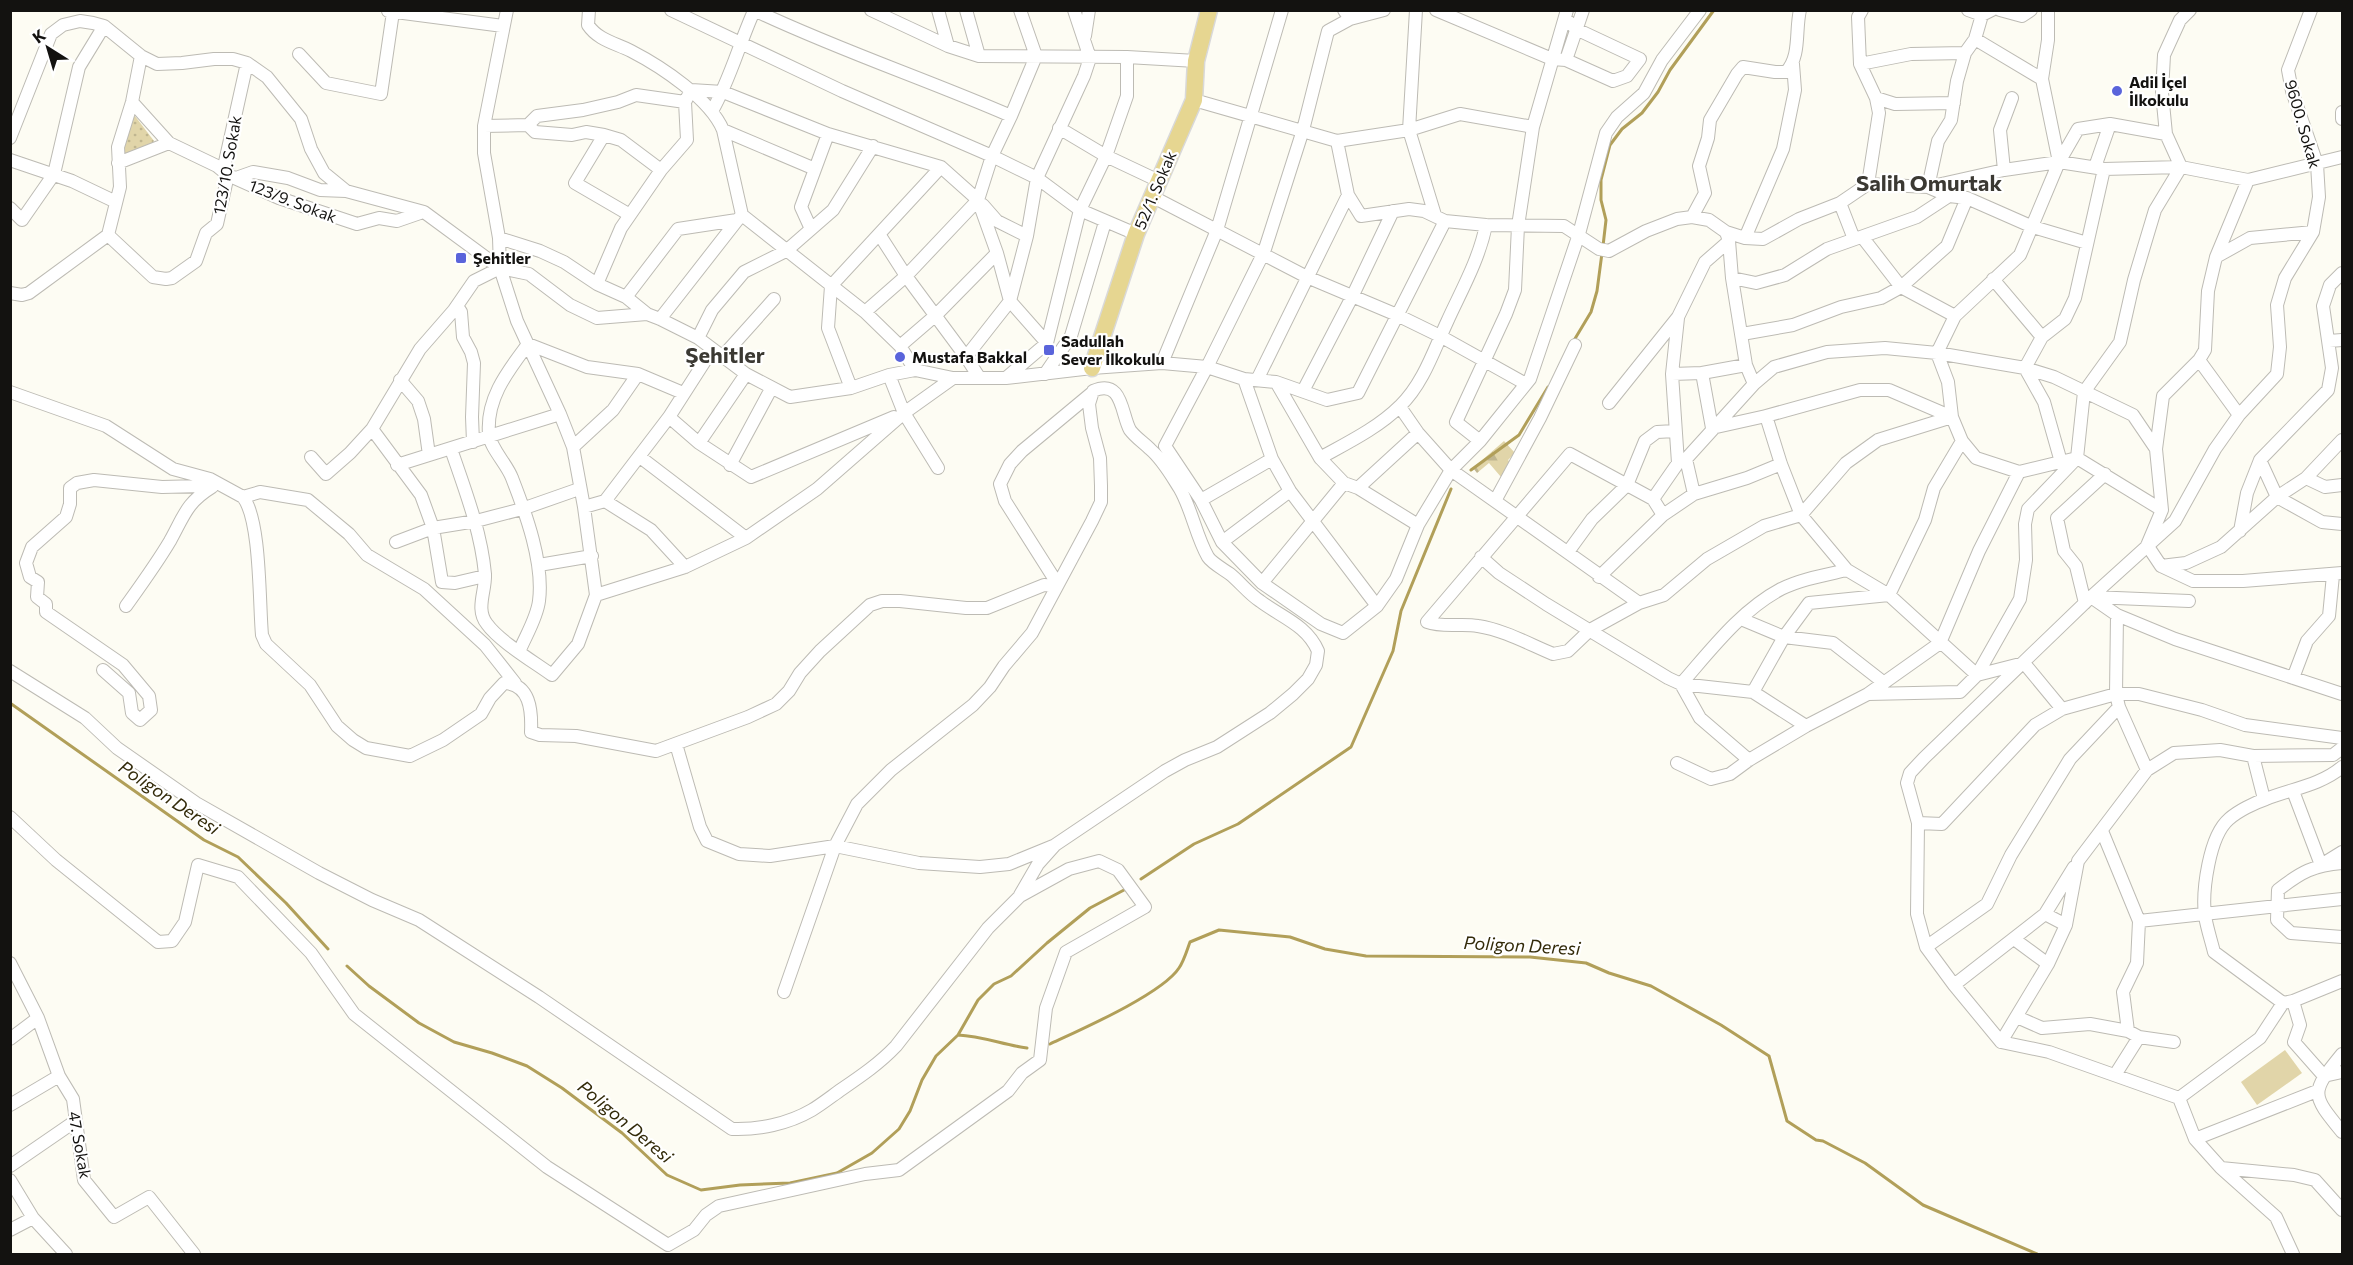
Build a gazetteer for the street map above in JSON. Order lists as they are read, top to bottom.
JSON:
{
  "streets": {
    "main road": ["52/1. Sokak"],
    "street": [
      "9600. Sokak",
      "123/10. Sokak",
      "123/9. Sokak",
      "47. Sokak"
    ]
  },
  "crossings": [
    ["123/10. Sokak", "123/9. Sokak"]
  ],
  "districts": ["Salih Omurtak", "Şehitler"],
  "water": ["Poligon Deresi"],
  "places": {
    "other": ["Adil İçel İlkokulu", "Mustafa Bakkal"],
    "transit": ["Şehitler", "Sadullah Sever İlkokulu"]
  },
  "north": "top left"
}
